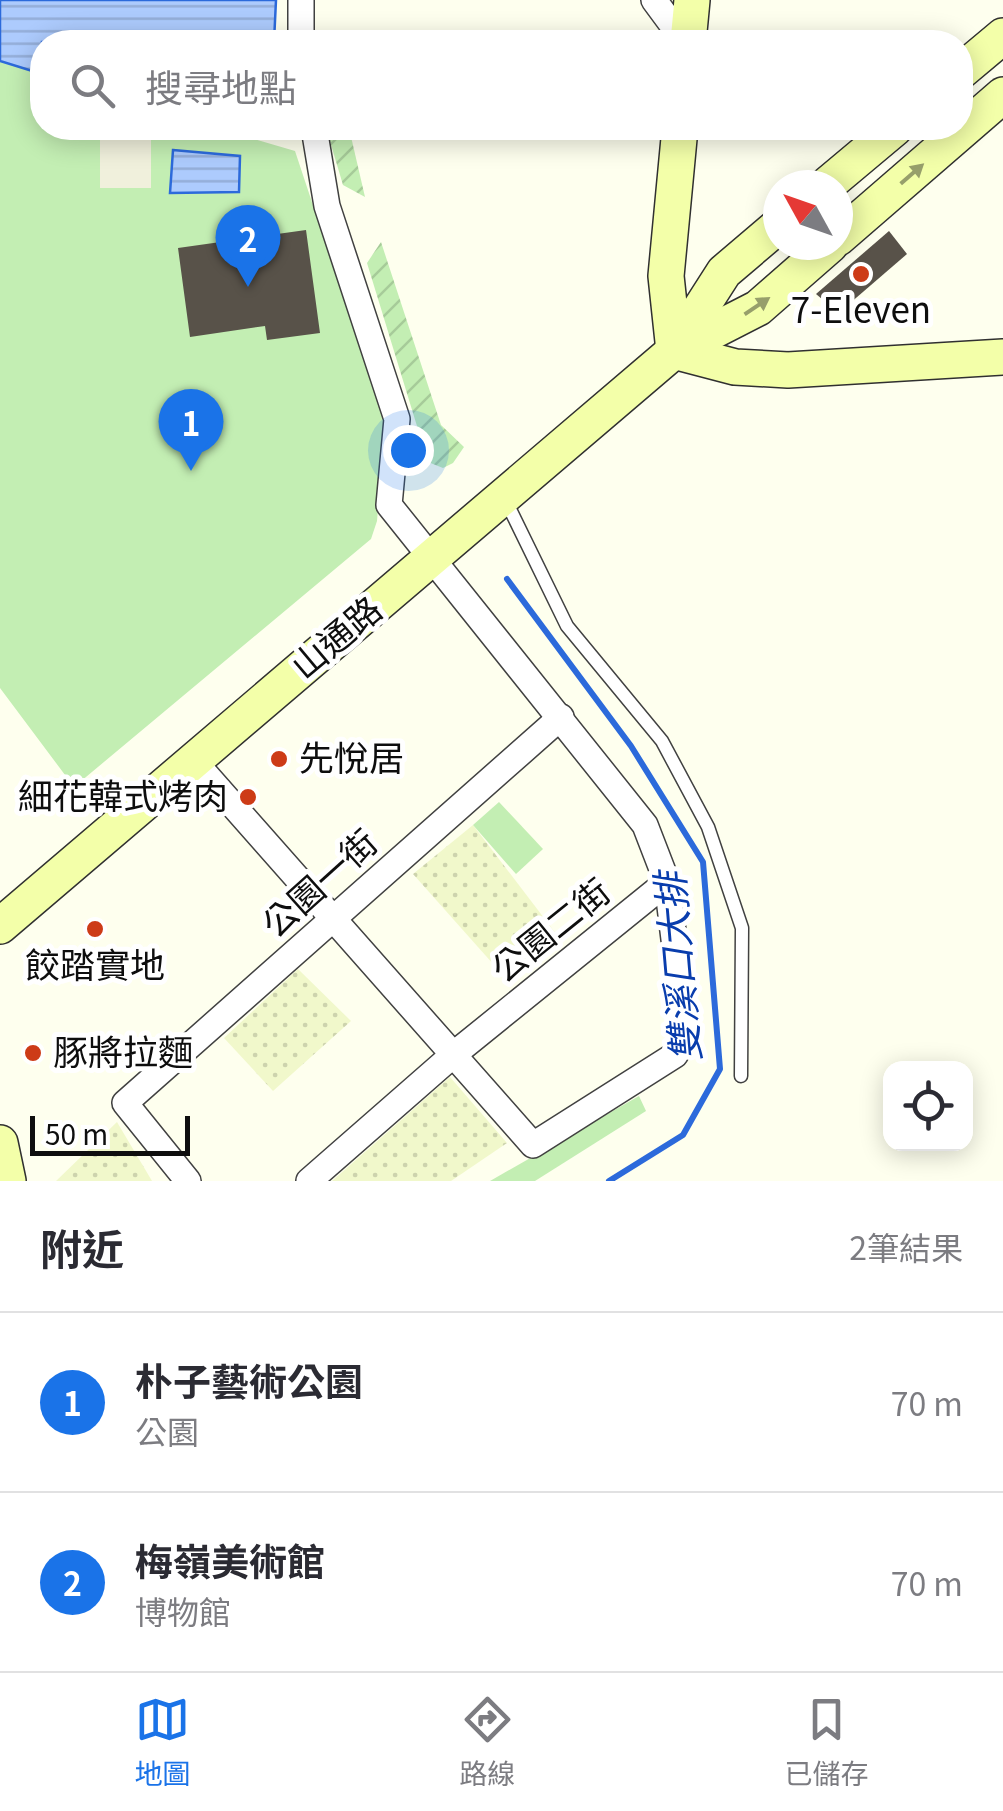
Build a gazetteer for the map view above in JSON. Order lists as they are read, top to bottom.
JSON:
{
  "streets": {
    "main road": ["山通路"],
    "street": ["公園一街", "公園二街"]
  },
  "water": ["雙溪口大排"],
  "places": [
    "7-Eleven",
    "先悅居",
    "細花韓式烤肉",
    "餃踏實地",
    "豚將拉麵"
  ],
  "scale_bar": "50 m",
  "north": "top left",
  "page": {
    "search": "搜尋地點",
    "pins": ["2", "1"],
    "scale": "50 m",
    "heading": ["附近", "2筆結果"],
    "list": [
      {
        "mark": "1",
        "name": "朴子藝術公園",
        "note": "公園",
        "value": "70 m"
      },
      {
        "mark": "2",
        "name": "梅嶺美術館",
        "note": "博物館",
        "value": "70 m"
      }
    ],
    "nav": ["地圖", "路線", "已儲存"]
  }
}
